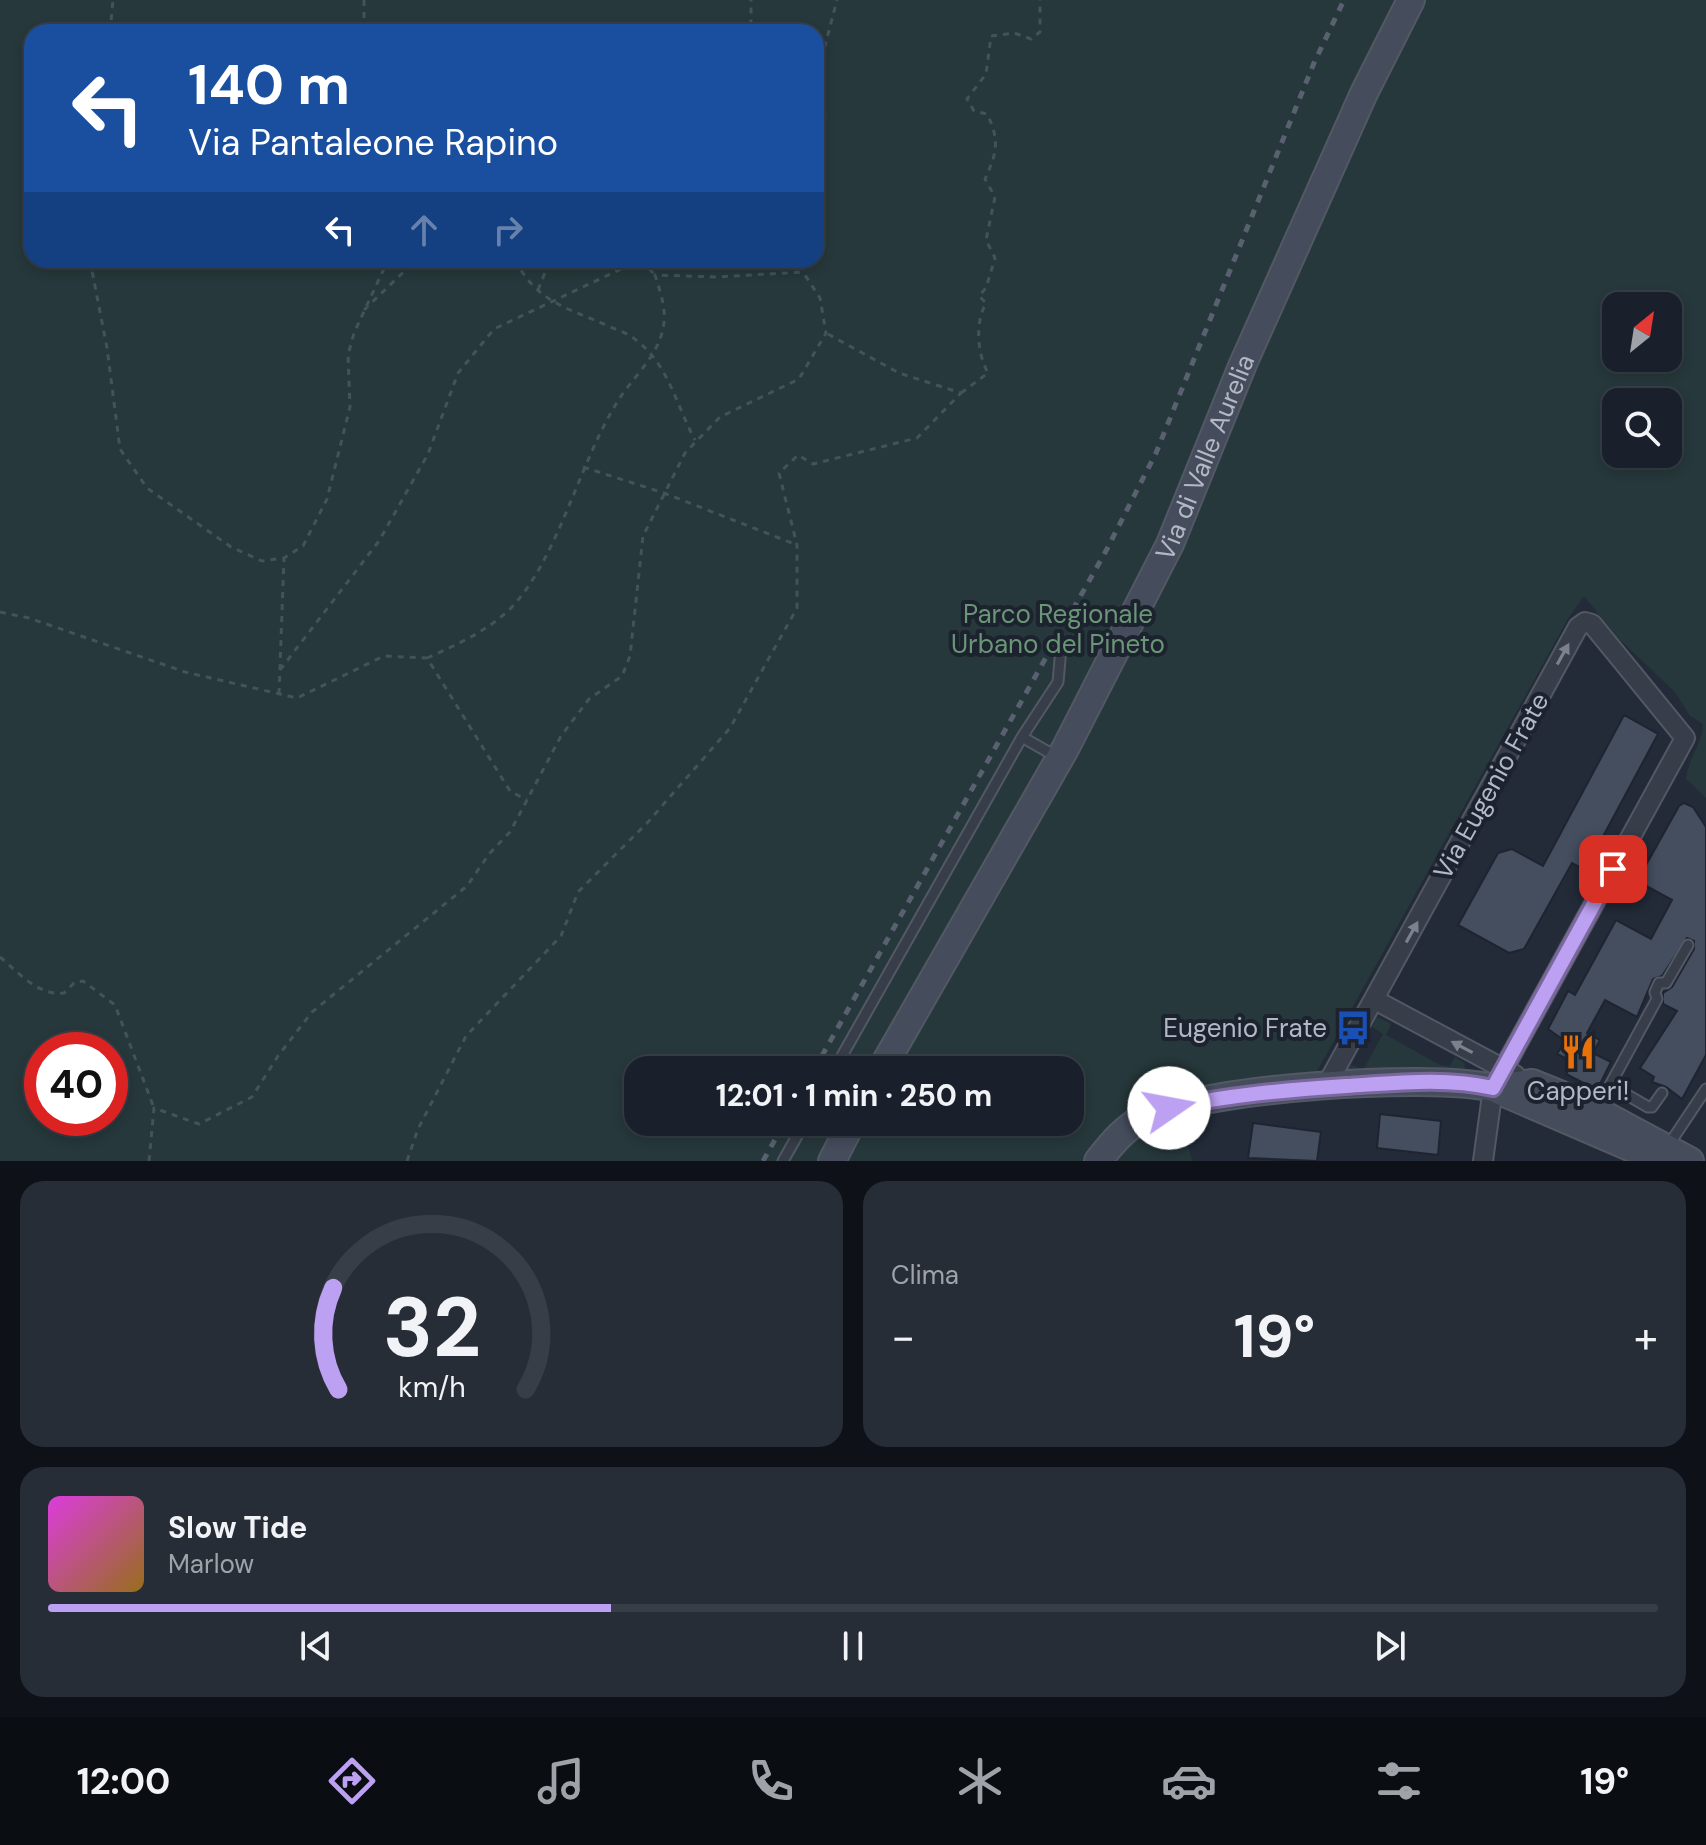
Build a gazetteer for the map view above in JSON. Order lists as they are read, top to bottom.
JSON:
{
  "streets": {
    "street": ["Via di Valle Aurelia", "Via Eugenio Frate"]
  },
  "parks": ["Parco Regionale Urbano del Pineto"],
  "places": {
    "bus stop": ["Eugenio Frate"],
    "restaurant": ["Capperi!"]
  },
  "north": "top right",
  "page": {
    "turn": ["140 m", "Via Pantaleone Rapino"],
    "limit": "40",
    "trip": "12:01 · 1 min · 250 m",
    "tile": "Clima",
    "heat": ["−", "19°", "+"],
    "song": ["Slow Tide", "Marlow"],
    "tabs": ["12:00", "19°"],
    "gauge": ["32", "km/h"]
  }
}
